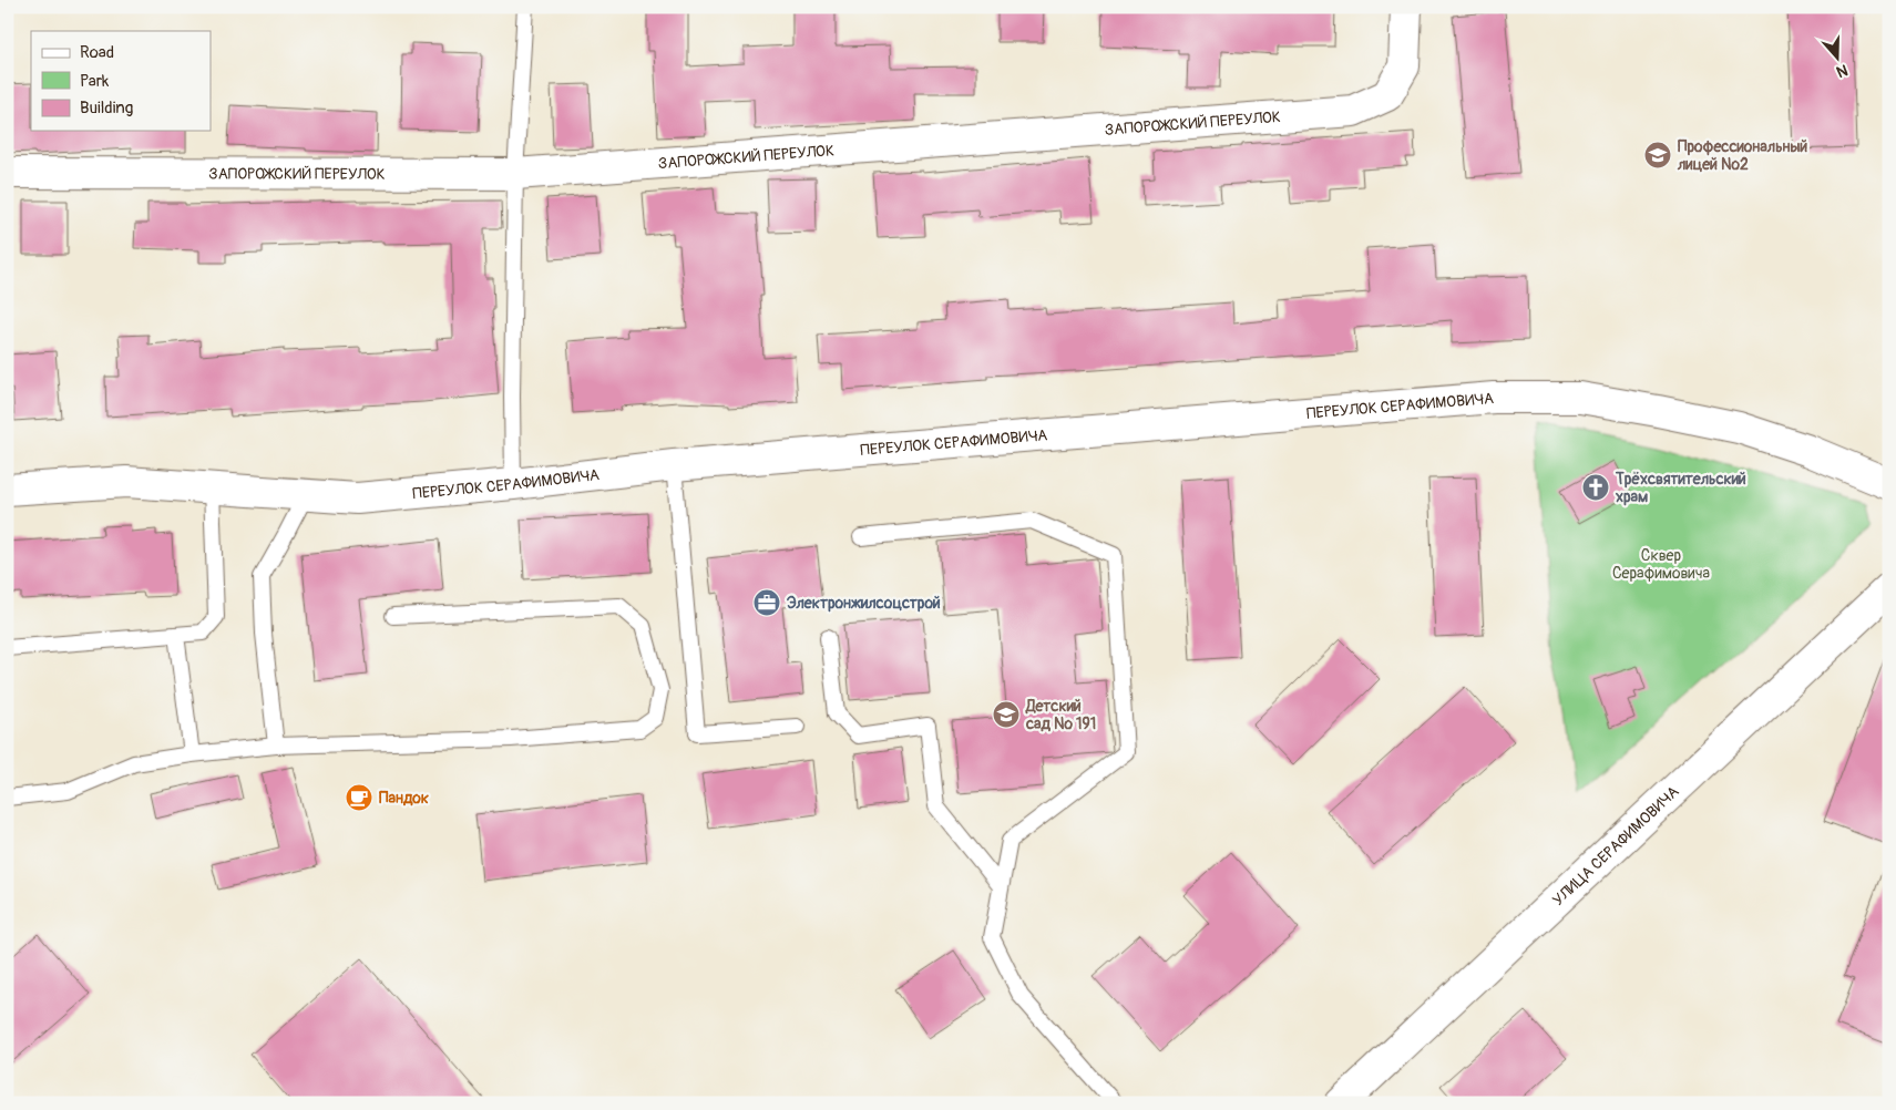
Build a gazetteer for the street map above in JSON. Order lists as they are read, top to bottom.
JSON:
{
  "streets": {
    "street": ["ЗАПОРОЖСКИЙ ПЕРЕУЛОК", "ПЕРЕУЛОК СЕРАФИМОВИЧА", "УЛИЦА СЕРАФИМОВИЧА"]
  },
  "parks": ["Сквер Серафимовича"],
  "places": {
    "school or university": ["Профессиональный лицей №2", "Детский сад № 191"],
    "church": ["Трёхсвятительский храм"],
    "office": ["Электронжилсоцстрой"],
    "cafe": ["Пандок"]
  },
  "legend": ["Road", "Park", "Building"],
  "north": "bottom"
}
